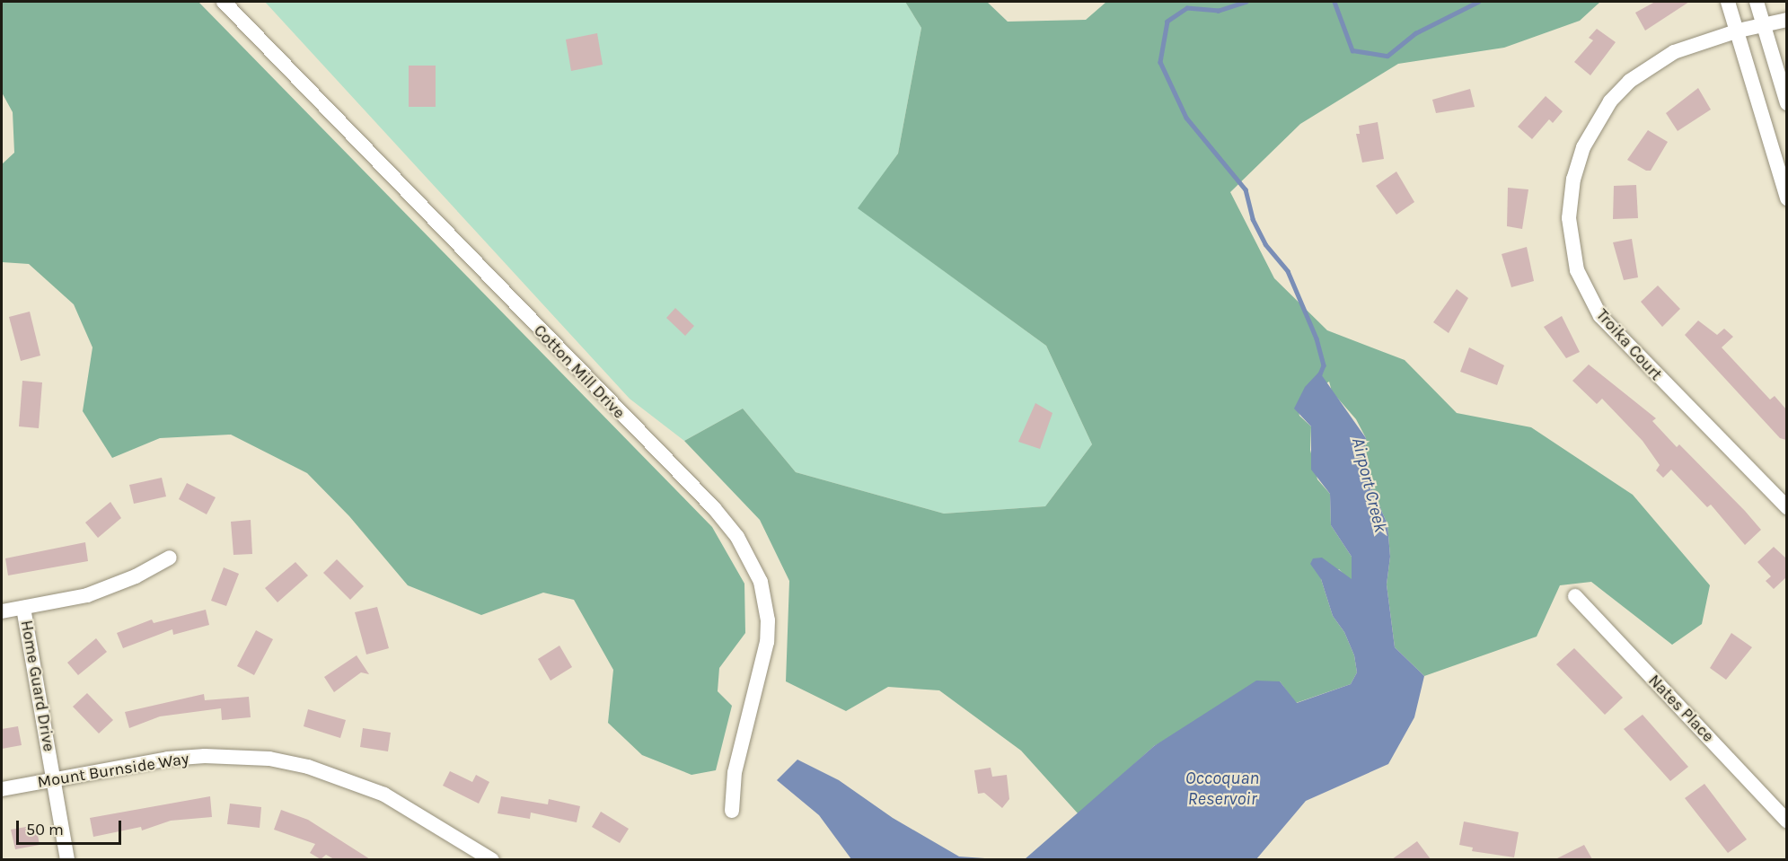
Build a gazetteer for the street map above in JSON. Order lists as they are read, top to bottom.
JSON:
{
  "streets": {
    "street": [
      "Troika Court",
      "Cotton Mill Drive",
      "Home Guard Drive",
      "Nates Place",
      "Mount Burnside Way"
    ]
  },
  "crossings": [
    ["Home Guard Drive", "Mount Burnside Way"]
  ],
  "water": ["Airport Creek", "Occoquan Reservoir"],
  "scale_bar": "50 m"
}
